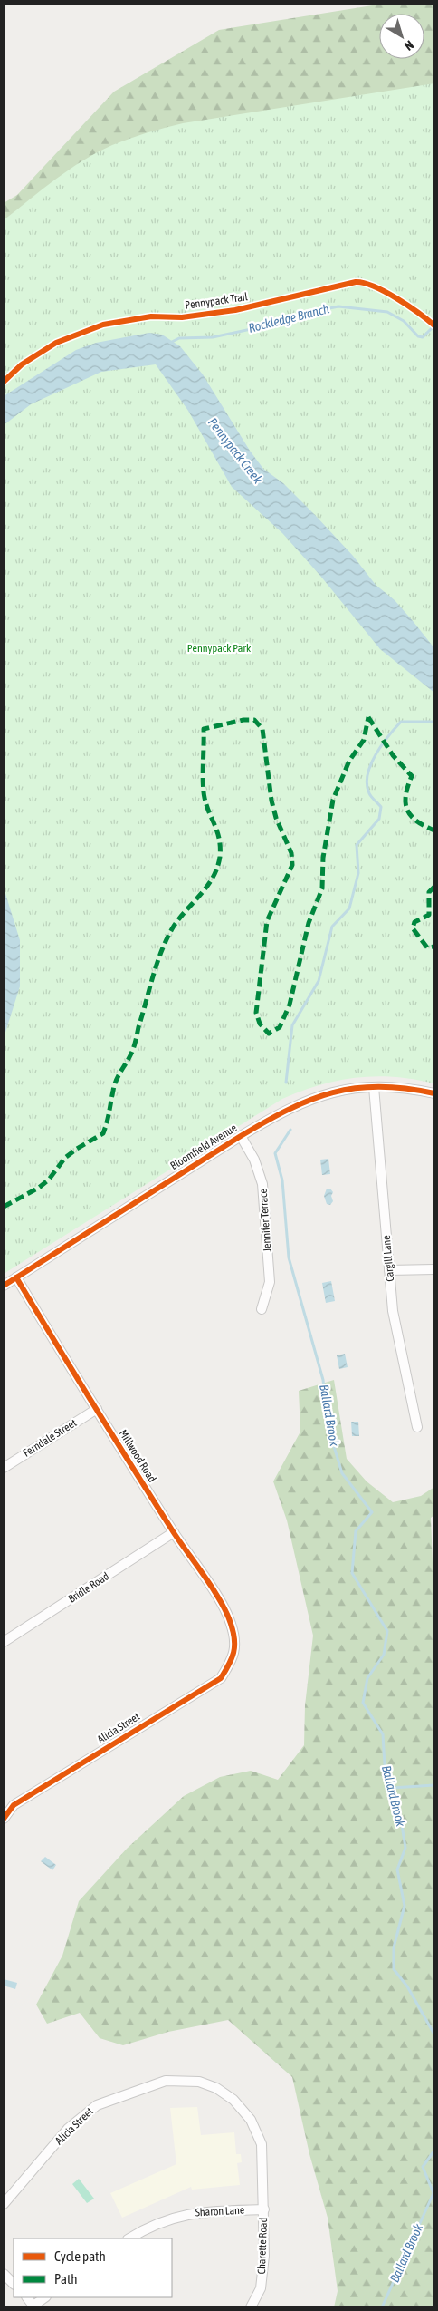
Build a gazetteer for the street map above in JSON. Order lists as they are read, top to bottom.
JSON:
{
  "streets": {
    "street": [
      "Bloomfield Avenue",
      "Jennifer Terrace",
      "Cargill Lane",
      "Ferndale Street",
      "Millwood Road",
      "Bridle Road",
      "Alicia Street",
      "Sharon Lane",
      "Charette Road"
    ],
    "cycle path": ["Pennypack Trail"]
  },
  "crossings": [
    ["Bloomfield Avenue", "Jennifer Terrace"],
    ["Bloomfield Avenue", "Cargill Lane"],
    ["Bloomfield Avenue", "Millwood Road"],
    ["Ferndale Street", "Millwood Road"],
    ["Millwood Road", "Bridle Road"],
    ["Millwood Road", "Alicia Street"],
    ["Alicia Street", "Sharon Lane"],
    ["Alicia Street", "Charette Road"],
    ["Sharon Lane", "Charette Road"]
  ],
  "water": ["Rockledge Branch", "Pennypack Creek", "Ballard Brook"],
  "parks": ["Pennypack Park"],
  "legend": ["Cycle path", "Path"],
  "north": "bottom right"
}
